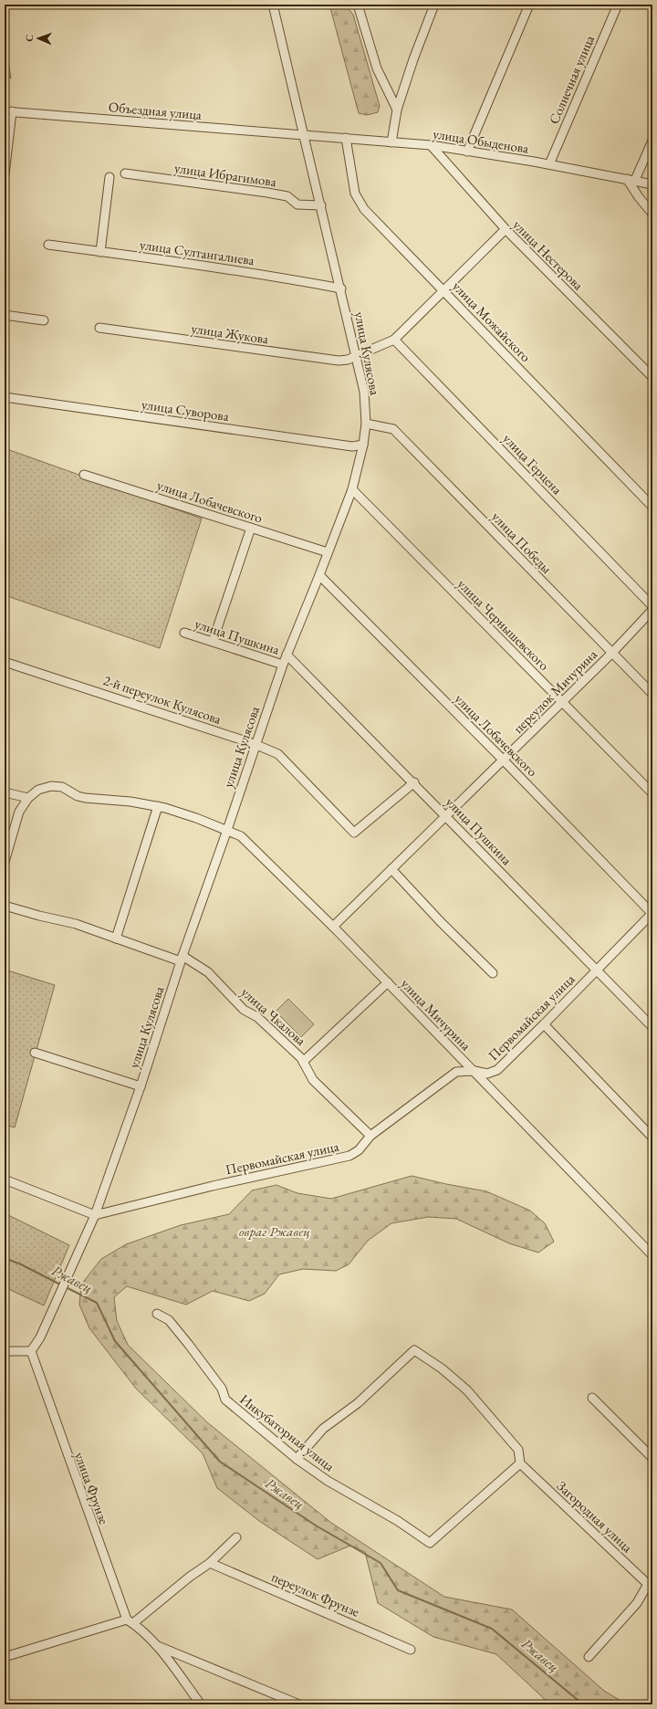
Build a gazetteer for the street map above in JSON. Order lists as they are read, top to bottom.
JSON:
{
  "streets": {
    "street": [
      "Солнечная улица",
      "Объездная улица",
      "улица Обыденова",
      "улица Ибрагимова",
      "улица Султангалиева",
      "улица Нестерова",
      "улица Можайского",
      "улица Жукова",
      "улица Кулясова",
      "улица Суворова",
      "улица Герцена",
      "улица Лобачевского",
      "улица Победы",
      "улица Чернышевского",
      "улица Пушкина",
      "переулок Мичурина",
      "2-й переулок Кулясова",
      "улица Мичурина",
      "улица Чкалова",
      "Первомайская улица",
      "Инкубаторная улица",
      "улица Фрунзе",
      "Загородная улица",
      "переулок Фрунзе"
    ]
  },
  "crossings": [
    ["Солнечная улица", "улица Обыденова"],
    ["Объездная улица", "улица Обыденова"],
    ["Объездная улица", "улица Кулясова"],
    ["улица Обыденова", "улица Нестерова"],
    ["улица Обыденова", "улица Можайского"],
    ["улица Обыденова", "улица Кулясова"],
    ["улица Ибрагимова", "улица Кулясова"],
    ["улица Султангалиева", "улица Кулясова"],
    ["улица Жукова", "улица Кулясова"],
    ["улица Жукова", "улица Герцена"],
    ["улица Кулясова", "улица Суворова"],
    ["улица Кулясова", "улица Лобачевского"],
    ["улица Кулясова", "улица Победы"],
    ["улица Кулясова", "улица Чернышевского"],
    ["улица Кулясова", "улица Пушкина"],
    ["улица Кулясова", "2-й переулок Кулясова"],
    ["улица Кулясова", "улица Мичурина"],
    ["улица Кулясова", "улица Чкалова"],
    ["улица Кулясова", "Первомайская улица"],
    ["улица Кулясова", "улица Фрунзе"],
    ["улица Лобачевского", "переулок Мичурина"],
    ["улица Лобачевского", "Первомайская улица"],
    ["улица Победы", "переулок Мичурина"],
    ["улица Чернышевского", "переулок Мичурина"],
    ["улица Пушкина", "переулок Мичурина"],
    ["улица Пушкина", "2-й переулок Кулясова"],
    ["улица Пушкина", "Первомайская улица"],
    ["переулок Мичурина", "улица Мичурина"],
    ["улица Мичурина", "Первомайская улица"],
    ["улица Чкалова", "Первомайская улица"],
    ["Инкубаторная улица", "Загородная улица"]
  ],
  "water": ["Ржавец"],
  "parks": ["овраг Ржавец"],
  "north": "left"
}
